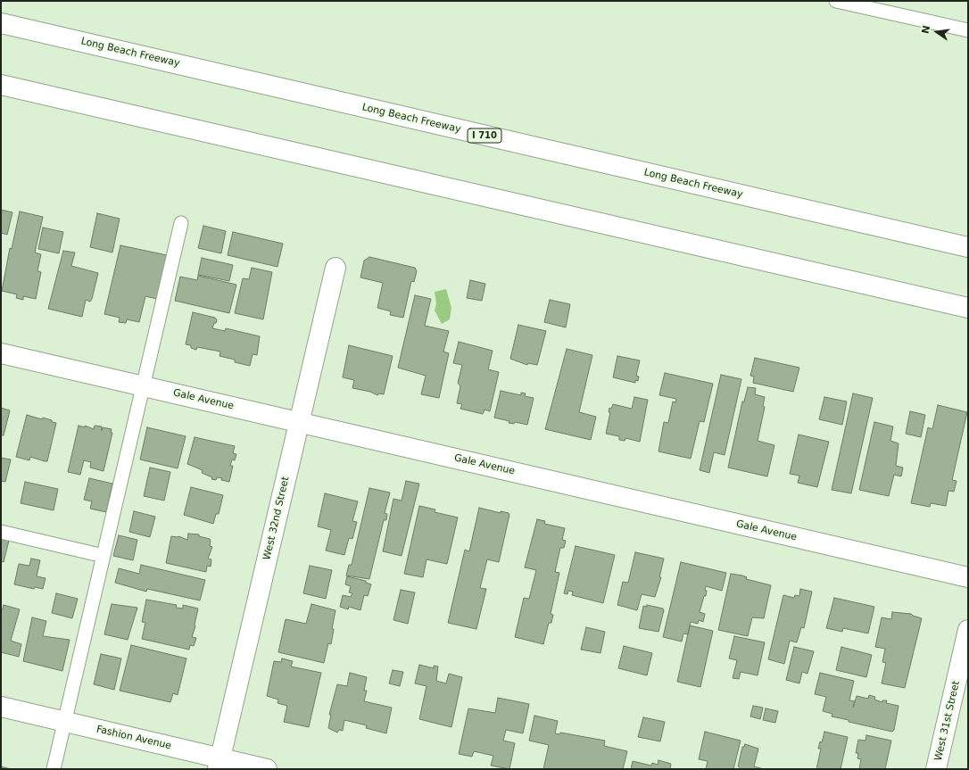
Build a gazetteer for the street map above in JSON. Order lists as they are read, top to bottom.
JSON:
{
  "streets": {
    "main road": [
      "Long Beach Freeway",
      "I 710",
      "Gale Avenue",
      "West 32nd Street",
      "West 31st Street",
      "Fashion Avenue"
    ]
  },
  "crossings": [
    ["Gale Avenue", "West 32nd Street"],
    ["West 32nd Street", "Fashion Avenue"]
  ],
  "north": "left"
}
